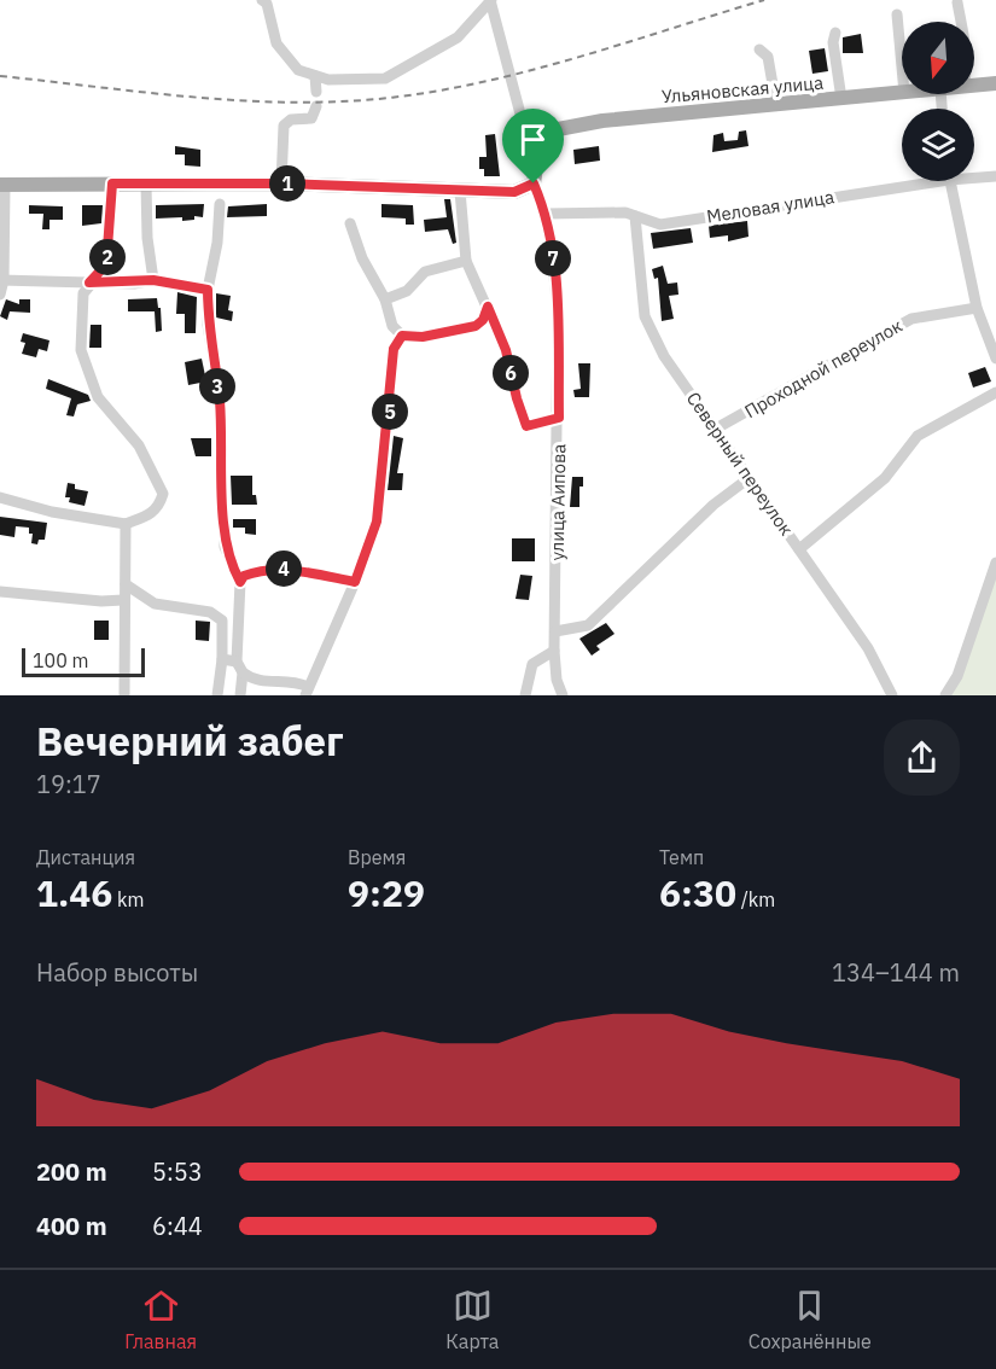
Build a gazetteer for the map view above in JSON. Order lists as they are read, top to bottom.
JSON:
{
  "streets": {
    "main road": ["Ульяновская улица"],
    "street": [
      "Меловая улица",
      "Проходной переулок",
      "Северный переулок",
      "улица Аипова"
    ]
  },
  "crossings": [
    ["Меловая улица", "Северный переулок"],
    ["Меловая улица", "улица Аипова"],
    ["Проходной переулок", "Северный переулок"]
  ],
  "scale_bar": "100 m",
  "north": "bottom",
  "page": {
    "pins": [
      "1",
      "2",
      "7",
      "6",
      "3",
      "5",
      "4"
    ],
    "scale": "100 m",
    "heading": ["Вечерний забег", "19:17"],
    "stats": [
      ["Дистанция", "1.46 km"],
      ["Время", "9:29"],
      ["Темп", "6:30 /km"]
    ],
    "chart": ["Набор высоты", "134–144 m"],
    "list": [
      {
        "name": "200 m",
        "note": "5:53"
      },
      {
        "name": "400 m",
        "note": "6:44"
      }
    ],
    "tabs": ["Главная", "Карта", "Сохранённые"]
  }
}
